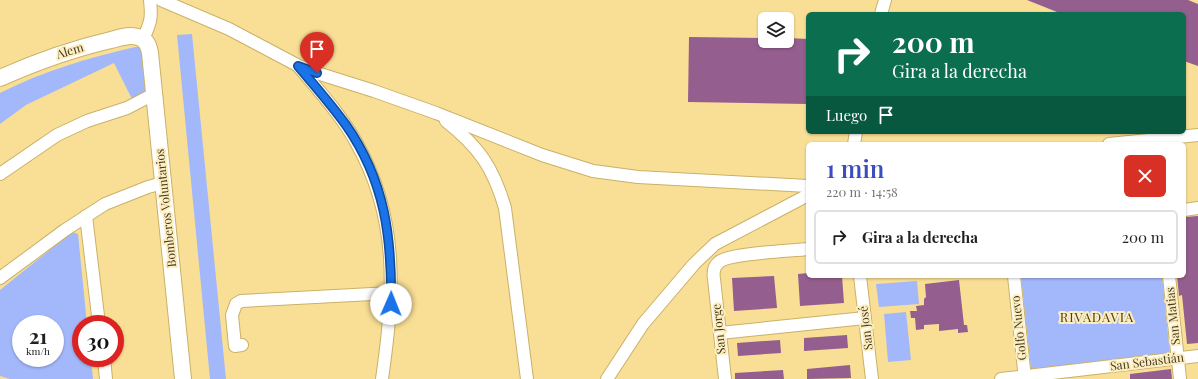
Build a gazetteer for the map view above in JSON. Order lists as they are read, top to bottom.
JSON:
{
  "streets": {
    "main road": ["Alem", "Bomberos Voluntarios"],
    "street": [
      "San Matias",
      "San José",
      "Golfo Nuevo",
      "San Jorge",
      "San Sebastián"
    ]
  },
  "crossings": [
    ["Alem", "Bomberos Voluntarios"],
    ["San Matias", "San Sebastián"],
    ["Golfo Nuevo", "San Sebastián"]
  ],
  "districts": ["RIVADAVIA"],
  "page": {
    "turn": ["200 m", "Gira a la derecha"],
    "then": "Luego",
    "heading": ["1 min", "220 m · 14:58"],
    "list": [
      {
        "name": "Gira a la derecha",
        "value": "200 m"
      }
    ],
    "speed": "21 km/h",
    "limit": "30"
  }
}
